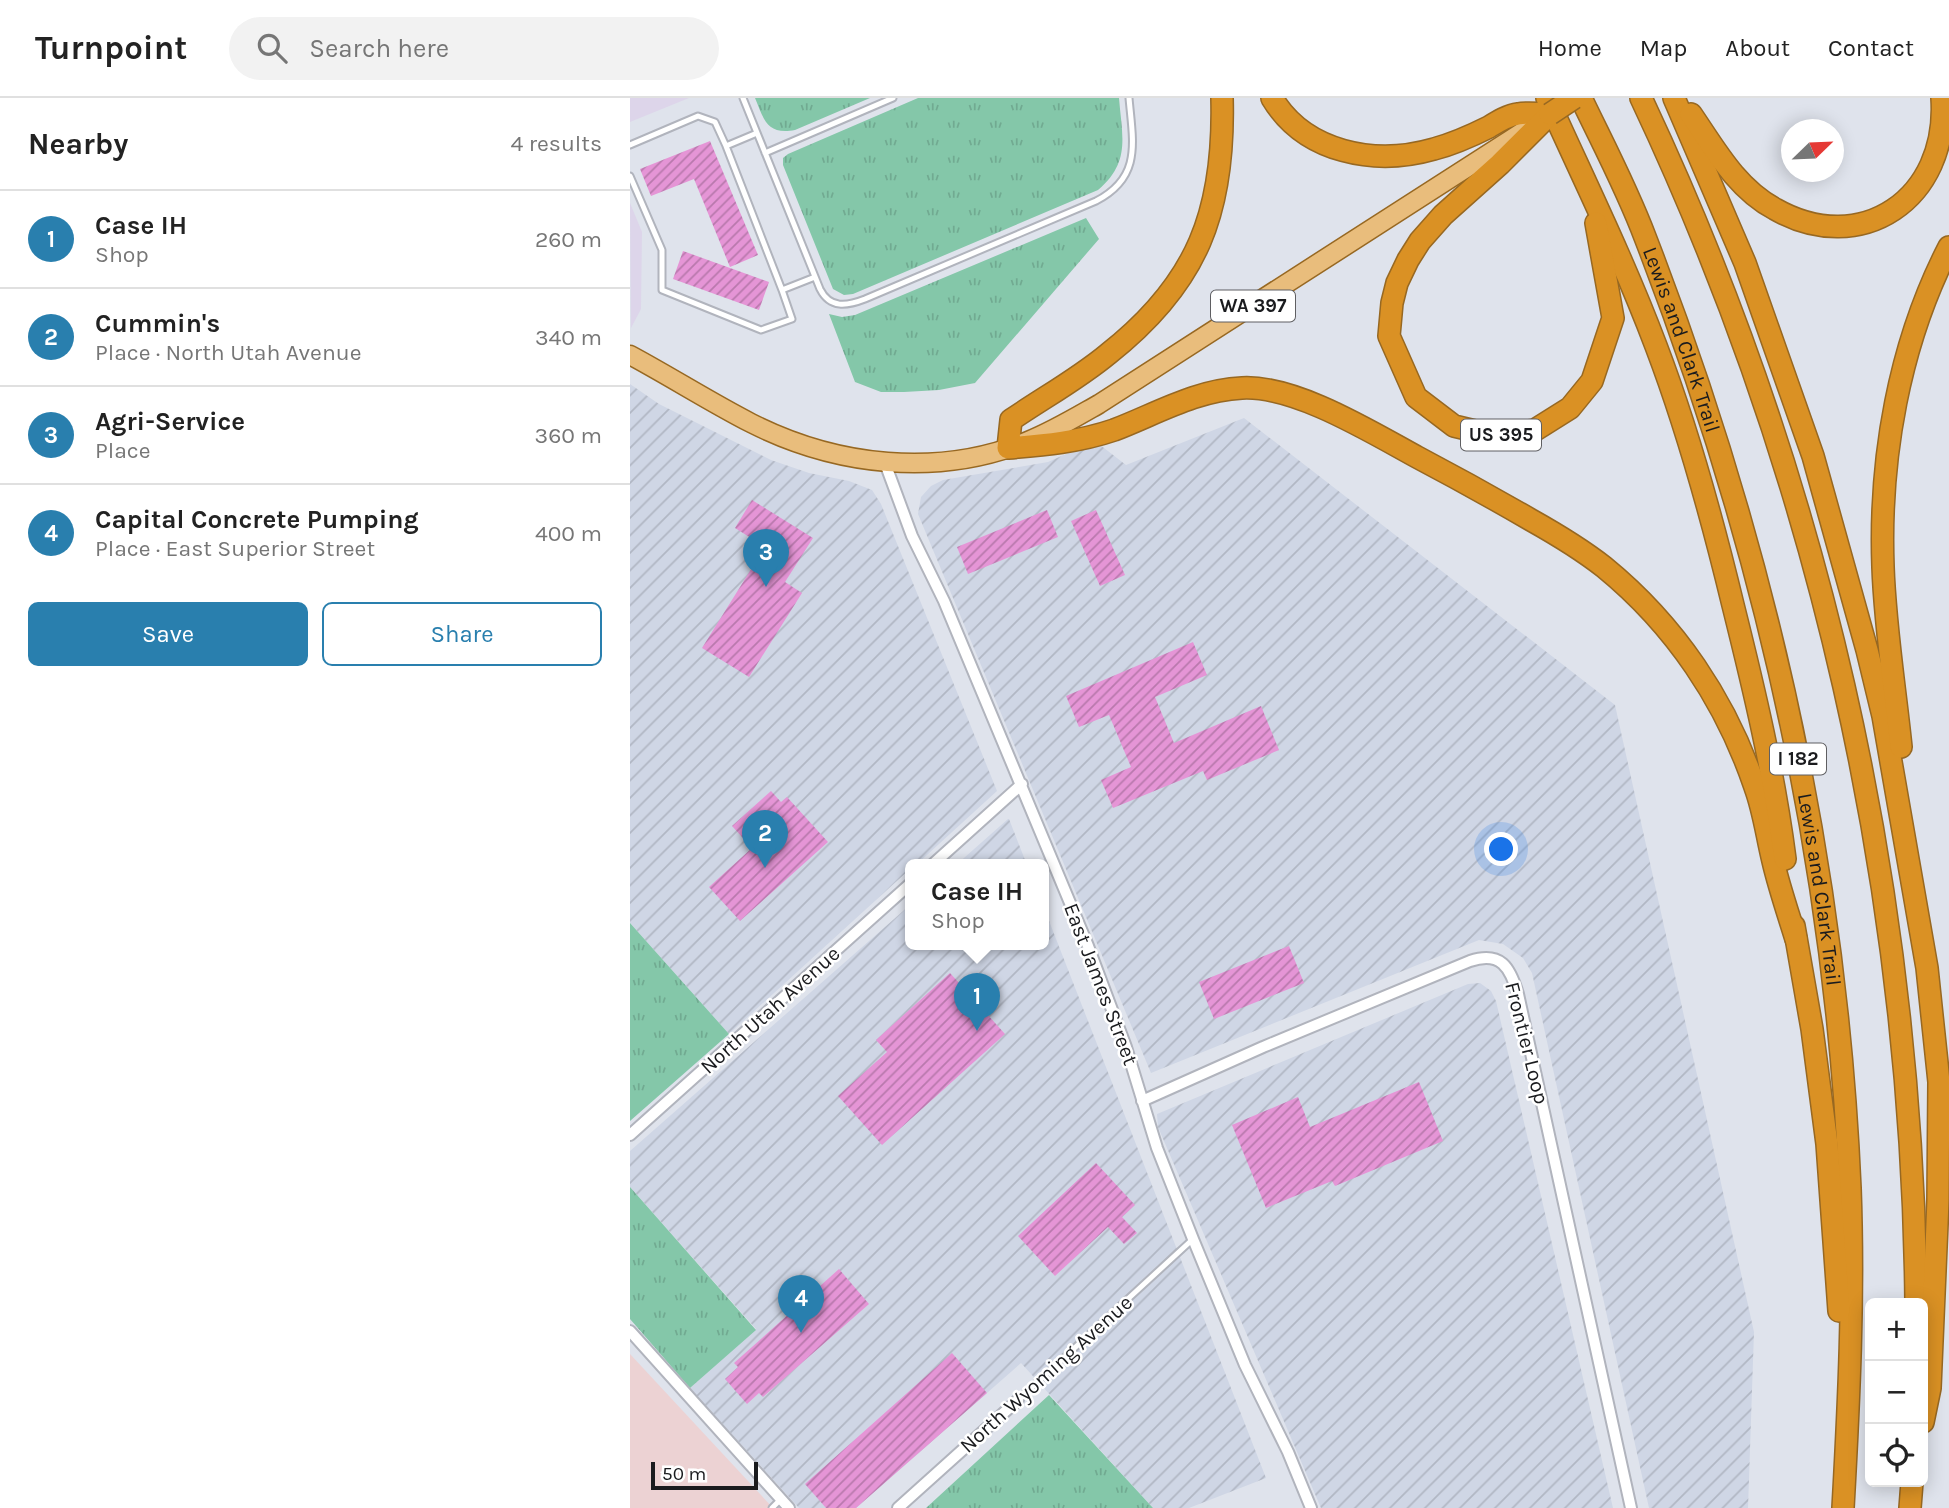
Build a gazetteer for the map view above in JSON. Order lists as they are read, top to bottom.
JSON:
{
  "streets": {
    "highway": ["Lewis and Clark Trail", "US 395", "I 182"],
    "main road": ["WA 397"],
    "street": [
      "East James Street",
      "North Utah Avenue",
      "Frontier Loop",
      "North Wyoming Avenue"
    ]
  },
  "crossings": [
    ["WA 397", "US 395"],
    ["WA 397", "East James Street"],
    ["East James Street", "Frontier Loop"],
    ["East James Street", "North Wyoming Avenue"]
  ],
  "scale_bar": "50 m",
  "north": "top right",
  "page": {
    "header": "Turnpoint",
    "search": "Search here",
    "nav": [
      "Home",
      "Map",
      "About",
      "Contact"
    ],
    "heading": ["Nearby", "4 results"],
    "list": [
      {
        "mark": "1",
        "name": "Case IH",
        "note": "Shop",
        "value": "260 m"
      },
      {
        "mark": "2",
        "name": "Cummin's",
        "note": "Place · North Utah Avenue",
        "value": "340 m"
      },
      {
        "mark": "3",
        "name": "Agri-Service",
        "note": "Place",
        "value": "360 m"
      },
      {
        "mark": "4",
        "name": "Capital Concrete Pumping",
        "note": "Place · East Superior Street",
        "value": "400 m"
      }
    ],
    "pins": [
      "3",
      "2",
      "1",
      "4"
    ],
    "buttons": ["Save", "Share"],
    "popup": ["Case IH", "Shop"],
    "map_buttons": ["+", "−"],
    "scale": "50 m"
  }
}
